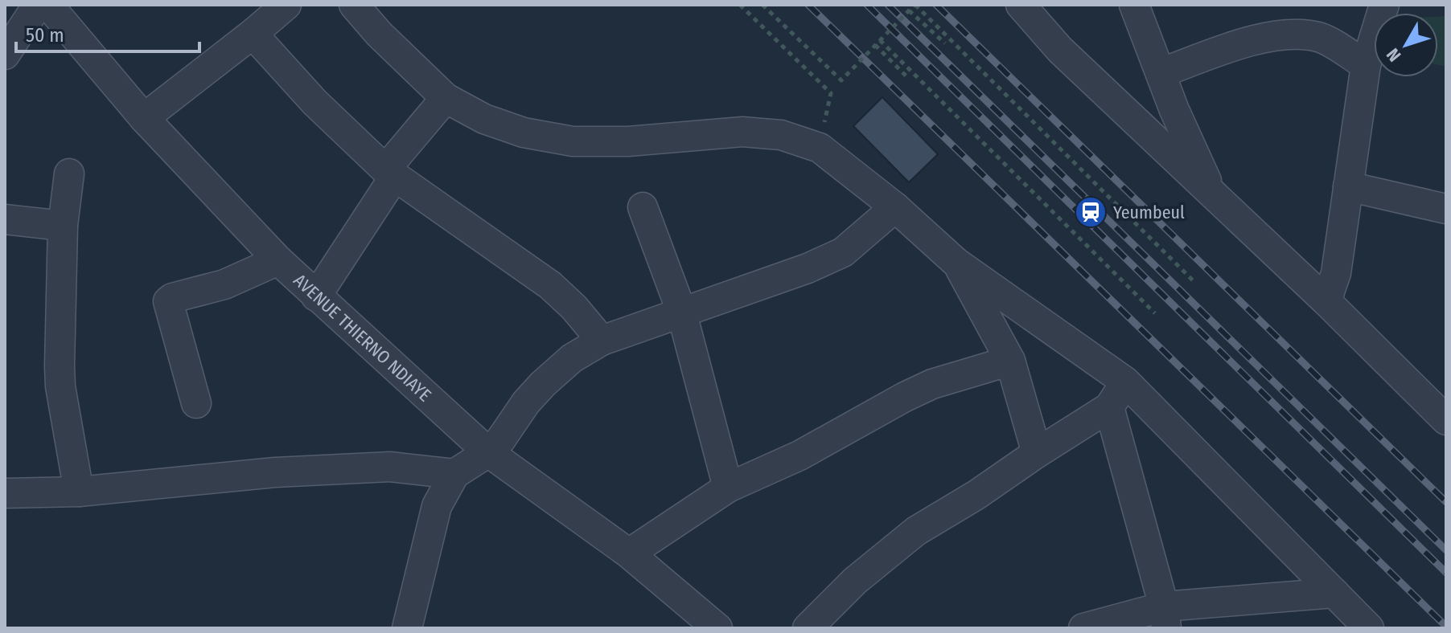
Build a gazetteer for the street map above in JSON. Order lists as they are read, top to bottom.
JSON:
{
  "streets": {
    "street": ["AVENUE THIERNO NDIAYE"]
  },
  "places": {
    "station": ["Yeumbeul"]
  },
  "scale_bar": "50 m",
  "north": "bottom left"
}
